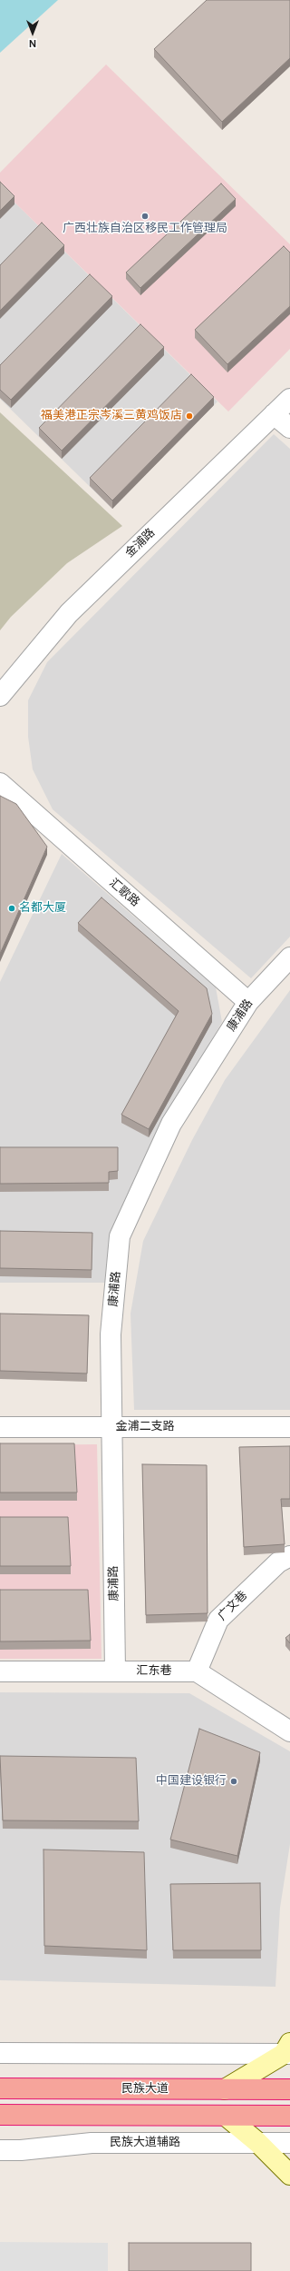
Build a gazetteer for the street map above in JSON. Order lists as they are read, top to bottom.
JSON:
{
  "streets": {
    "highway": ["民族大道"],
    "street": [
      "金浦路",
      "汇歌路",
      "康浦路",
      "金浦二支路",
      "广文巷",
      "汇东巷",
      "民族大道辅路"
    ]
  },
  "crossings": [
    ["汇歌路", "康浦路"],
    ["康浦路", "金浦二支路"],
    ["康浦路", "汇东巷"],
    ["广文巷", "汇东巷"]
  ],
  "places": [
    "广西壮族自治区移民工作管理局",
    "福美港正宗岑溪三黄鸡饭店",
    "名都大厦",
    "中国建设银行"
  ],
  "north": "bottom"
}
